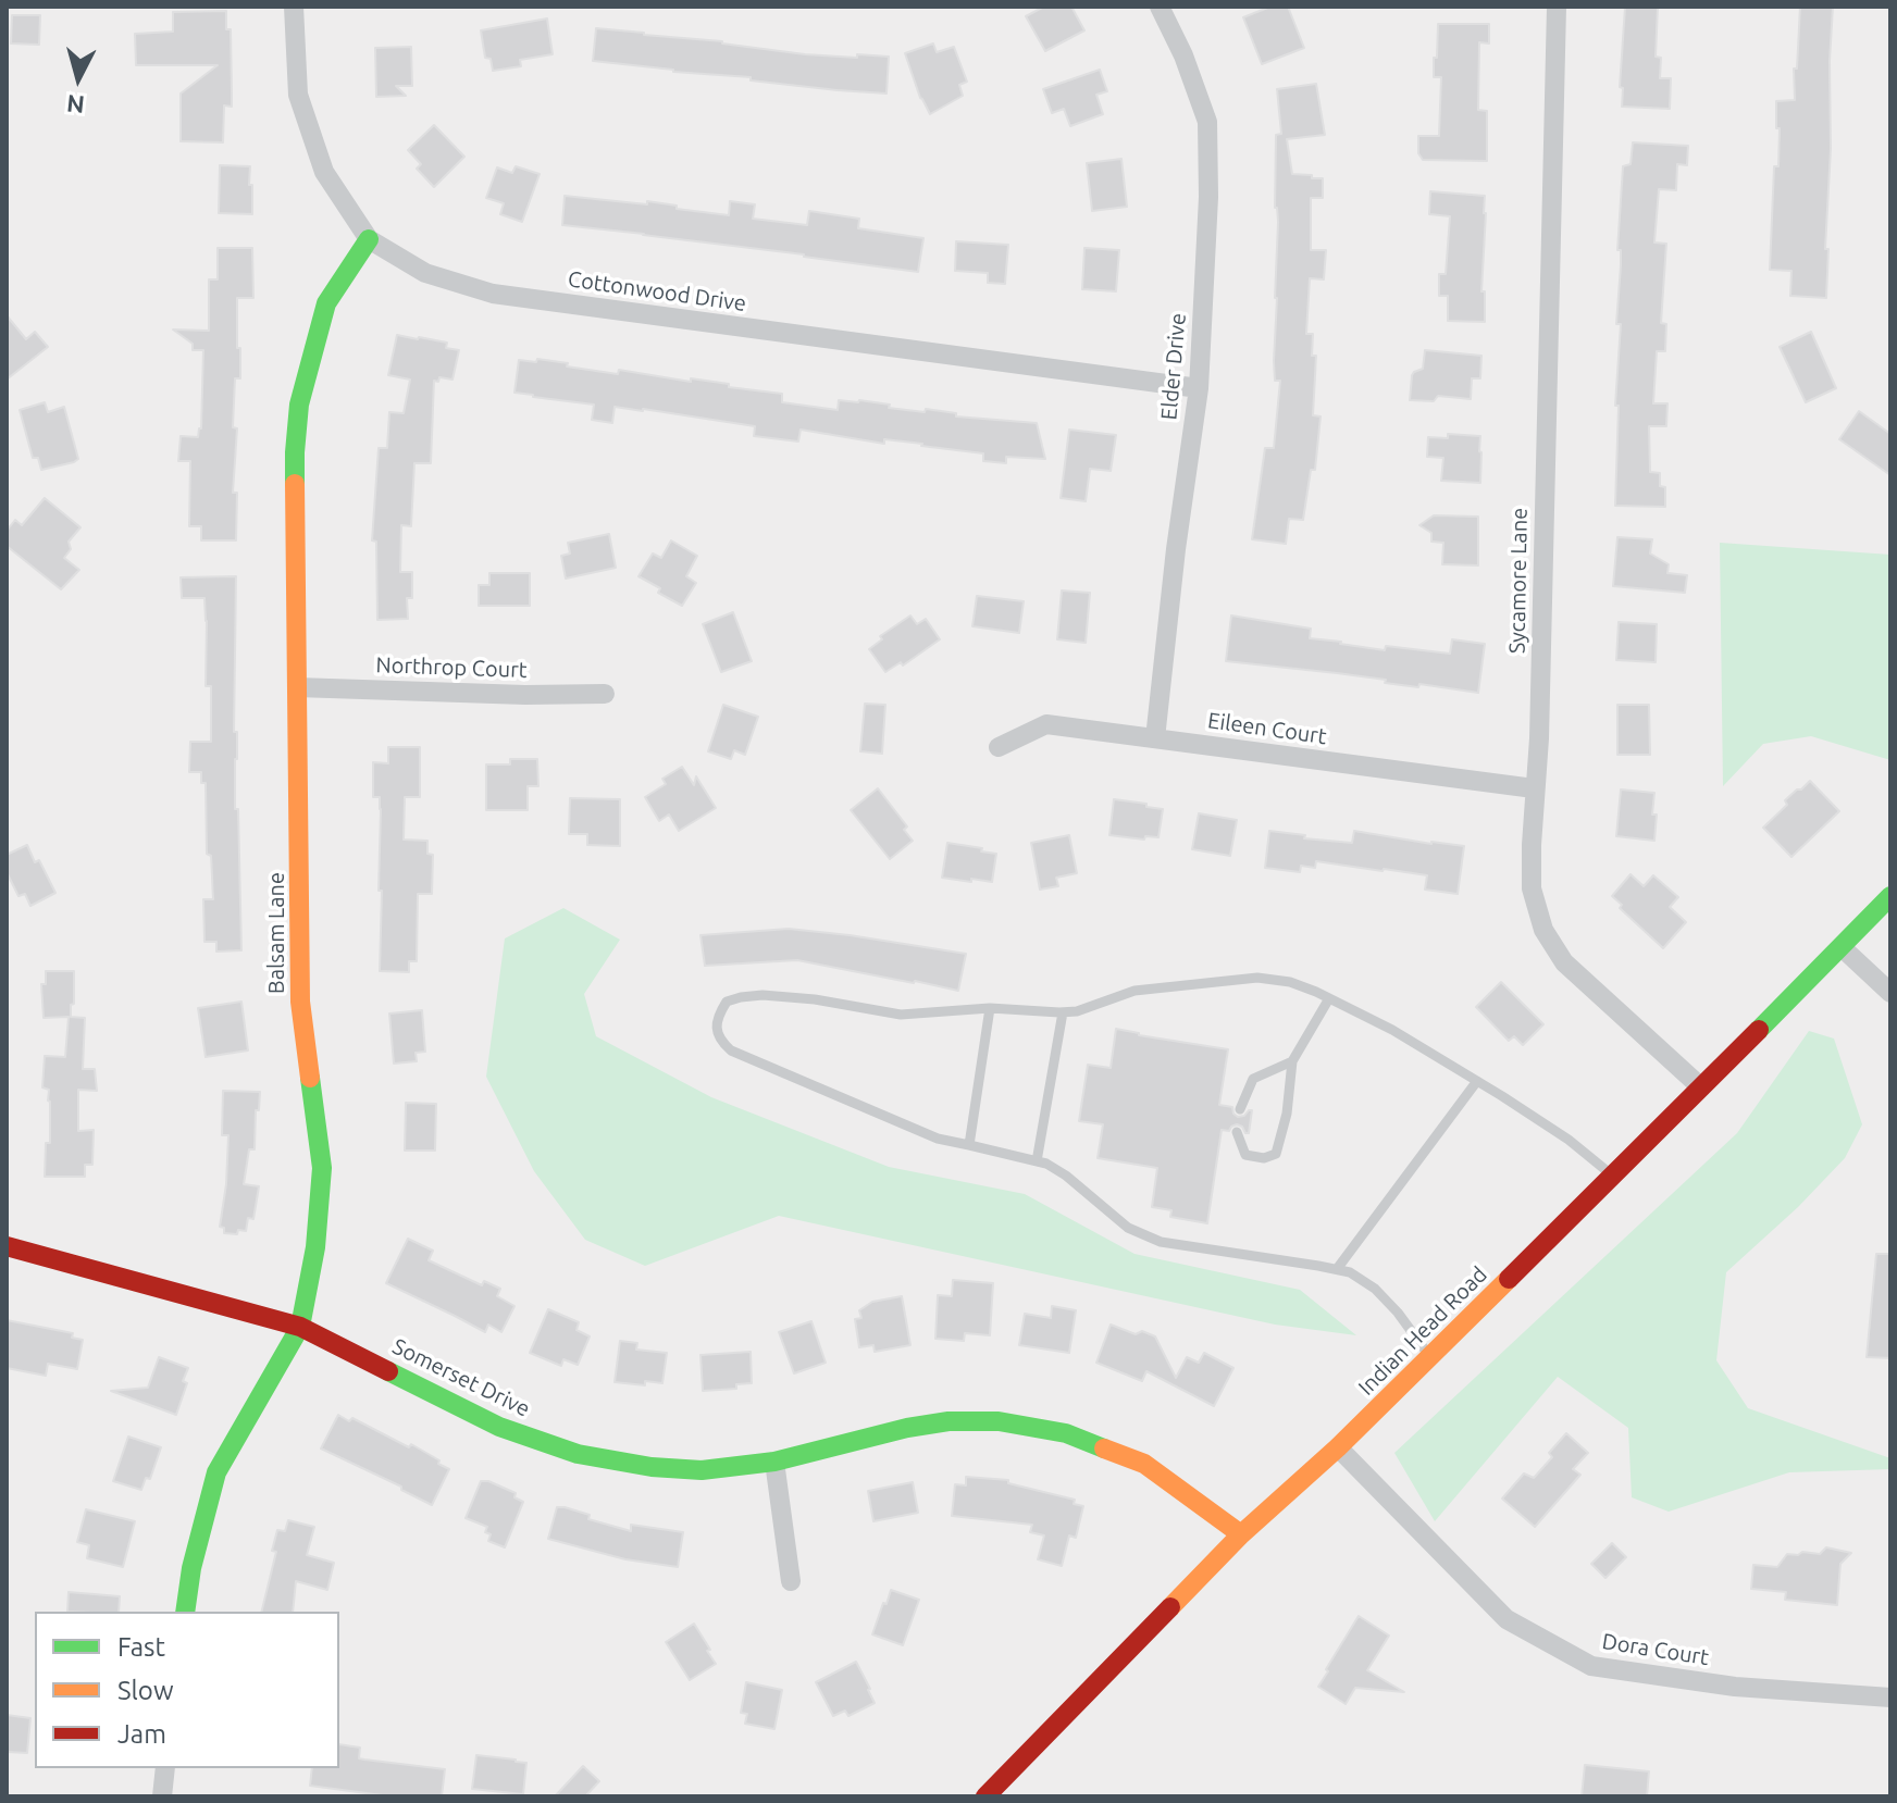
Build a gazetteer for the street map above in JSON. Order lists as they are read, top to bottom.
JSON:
{
  "streets": {
    "street": [
      "Cottonwood Drive",
      "Elder Drive",
      "Sycamore Lane",
      "Northrop Court",
      "Eileen Court",
      "Balsam Lane",
      "Indian Head Road",
      "Somerset Drive",
      "Dora Court"
    ]
  },
  "crossings": [
    ["Cottonwood Drive", "Elder Drive"],
    ["Cottonwood Drive", "Balsam Lane"],
    ["Elder Drive", "Eileen Court"],
    ["Sycamore Lane", "Eileen Court"],
    ["Sycamore Lane", "Indian Head Road"],
    ["Northrop Court", "Balsam Lane"],
    ["Balsam Lane", "Somerset Drive"],
    ["Indian Head Road", "Somerset Drive"],
    ["Indian Head Road", "Dora Court"]
  ],
  "legend": ["Fast", "Slow", "Jam"],
  "north": "bottom"
}
